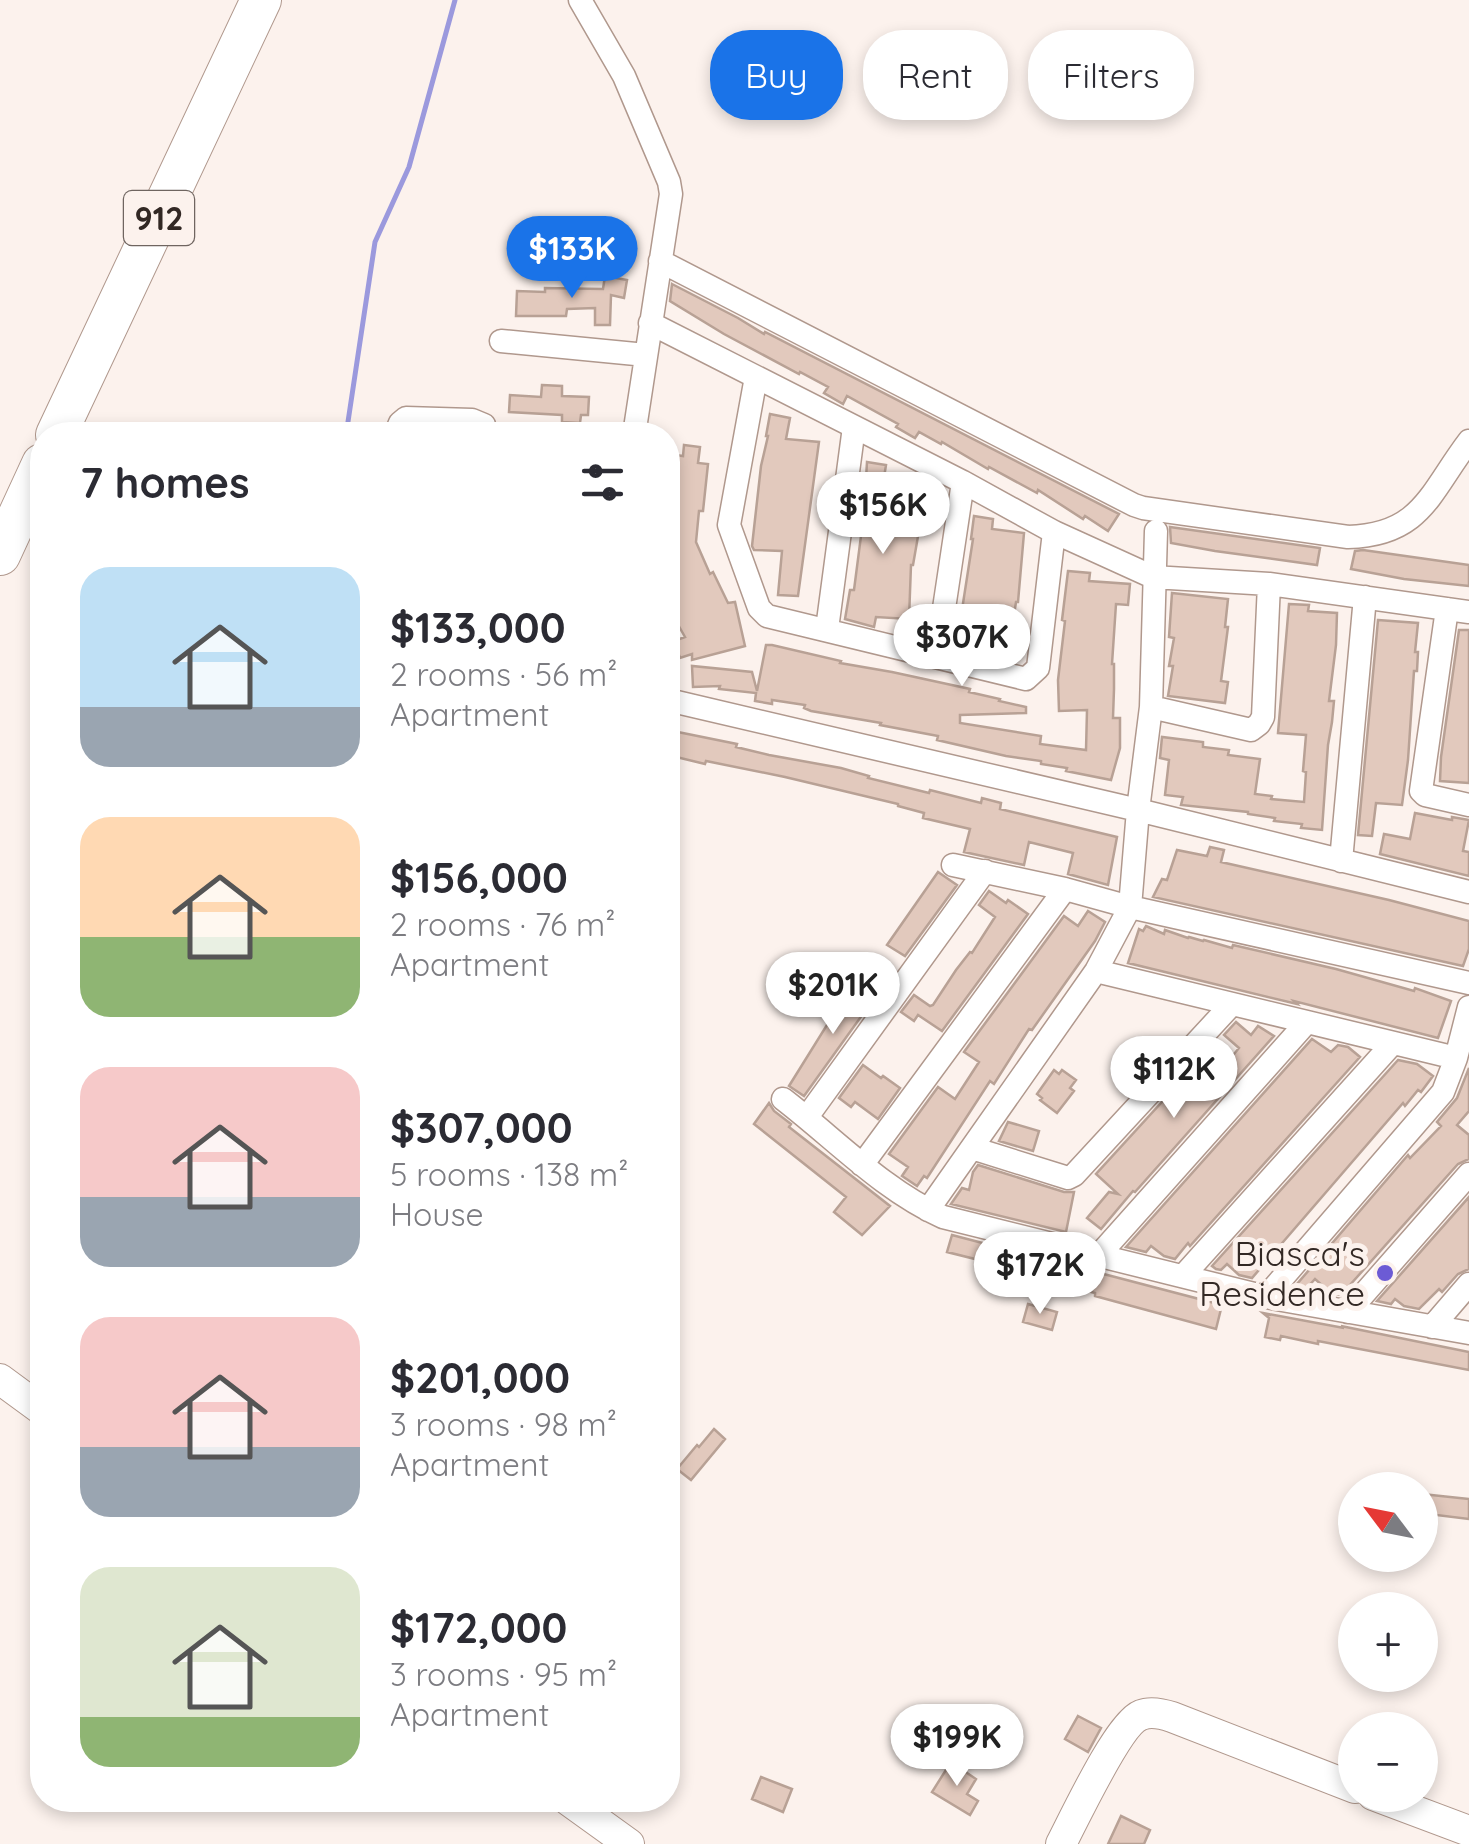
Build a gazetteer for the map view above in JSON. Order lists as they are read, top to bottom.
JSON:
{
  "streets": {
    "highway": ["912"]
  },
  "places": ["Biasca's Residence"],
  "north": "top left",
  "page": {
    "chip": ["Buy", "Rent", "Filters"],
    "price": [
      "$133K",
      "$156K",
      "$307K",
      "$201K",
      "$112K",
      "$172K",
      "$199K"
    ],
    "heading": "7 homes",
    "list": [
      {
        "name": "$133,000",
        "note": "2 rooms · 56 m² · Apartment"
      },
      {
        "name": "$156,000",
        "note": "2 rooms · 76 m² · Apartment"
      },
      {
        "name": "$307,000",
        "note": "5 rooms · 138 m² · House"
      },
      {
        "name": "$201,000",
        "note": "3 rooms · 98 m² · Apartment"
      },
      {
        "name": "$172,000",
        "note": "3 rooms · 95 m² · Apartment"
      }
    ],
    "map_buttons": ["+", "−"]
  }
}
